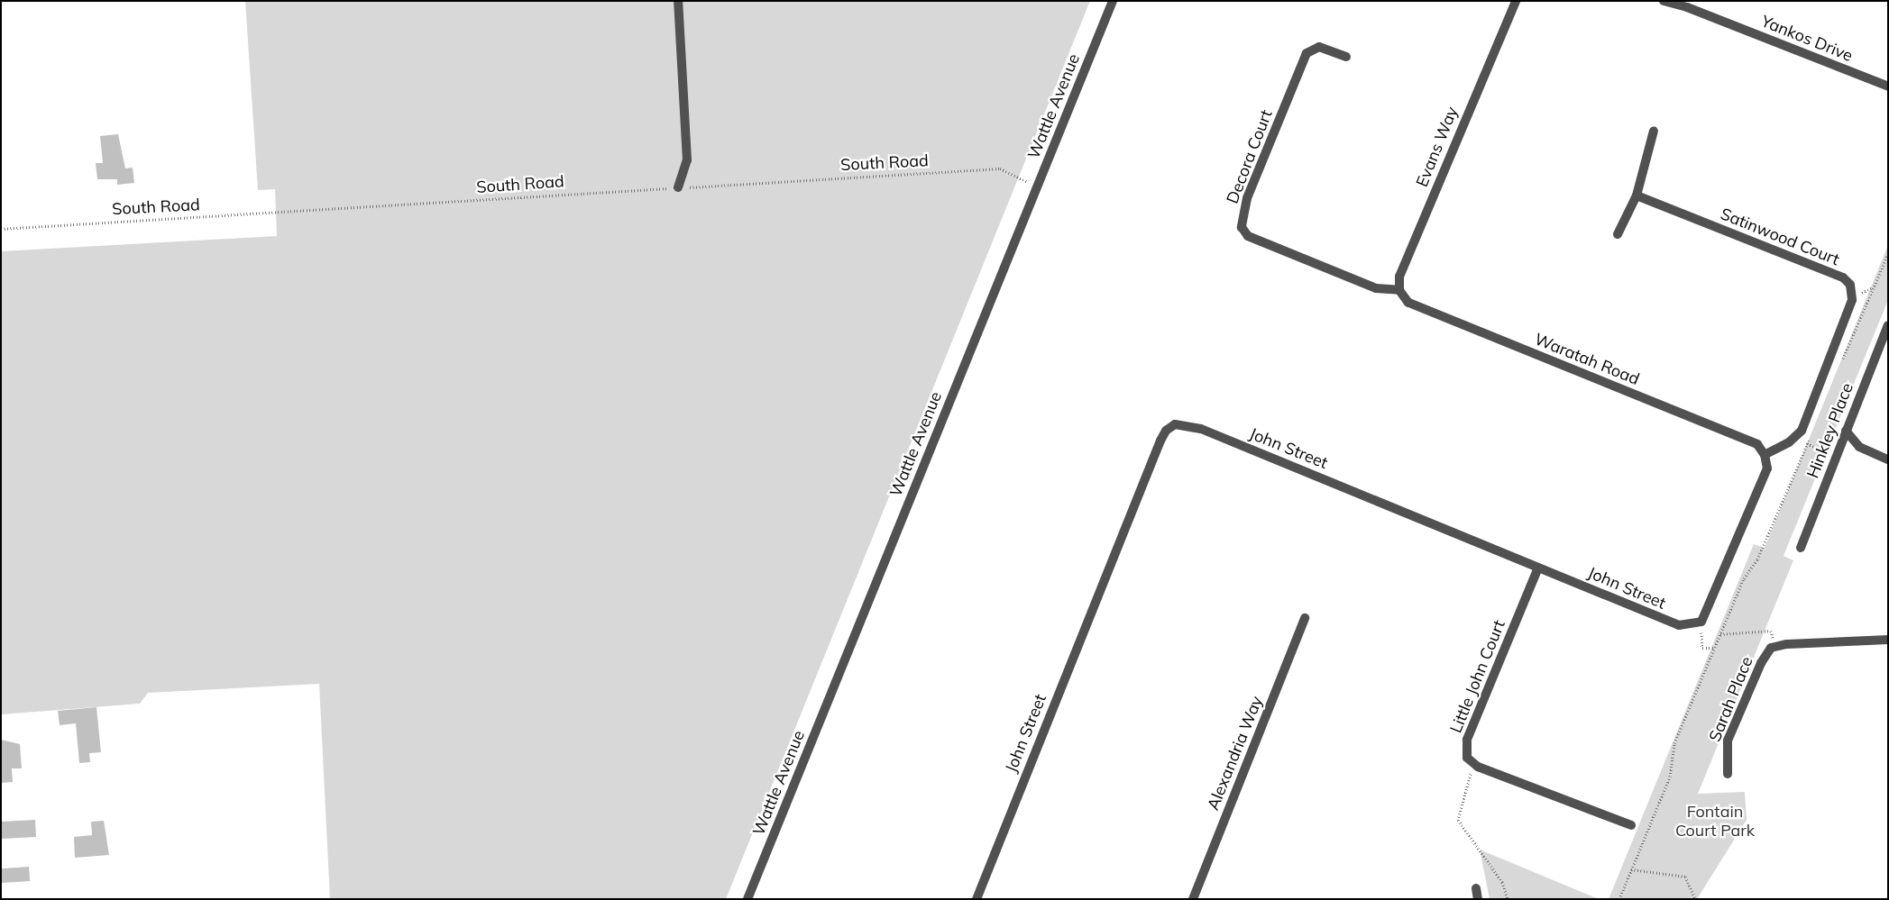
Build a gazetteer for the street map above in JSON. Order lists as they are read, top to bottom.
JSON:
{
  "streets": {
    "street": [
      "Yankos Drive",
      "Wattle Avenue",
      "Evans Way",
      "Decora Court",
      "Satinwood Court",
      "Waratah Road",
      "Hinkley Place",
      "John Street",
      "Little John Court",
      "Sarah Place",
      "Alexandria Way"
    ],
    "path": ["South Road"]
  },
  "crossings": [
    ["Wattle Avenue", "South Road"],
    ["Evans Way", "Decora Court"],
    ["Evans Way", "Waratah Road"],
    ["Decora Court", "Waratah Road"],
    ["Satinwood Court", "Waratah Road"],
    ["John Street", "Little John Court"]
  ],
  "parks": ["Fontain Court Park"]
}
